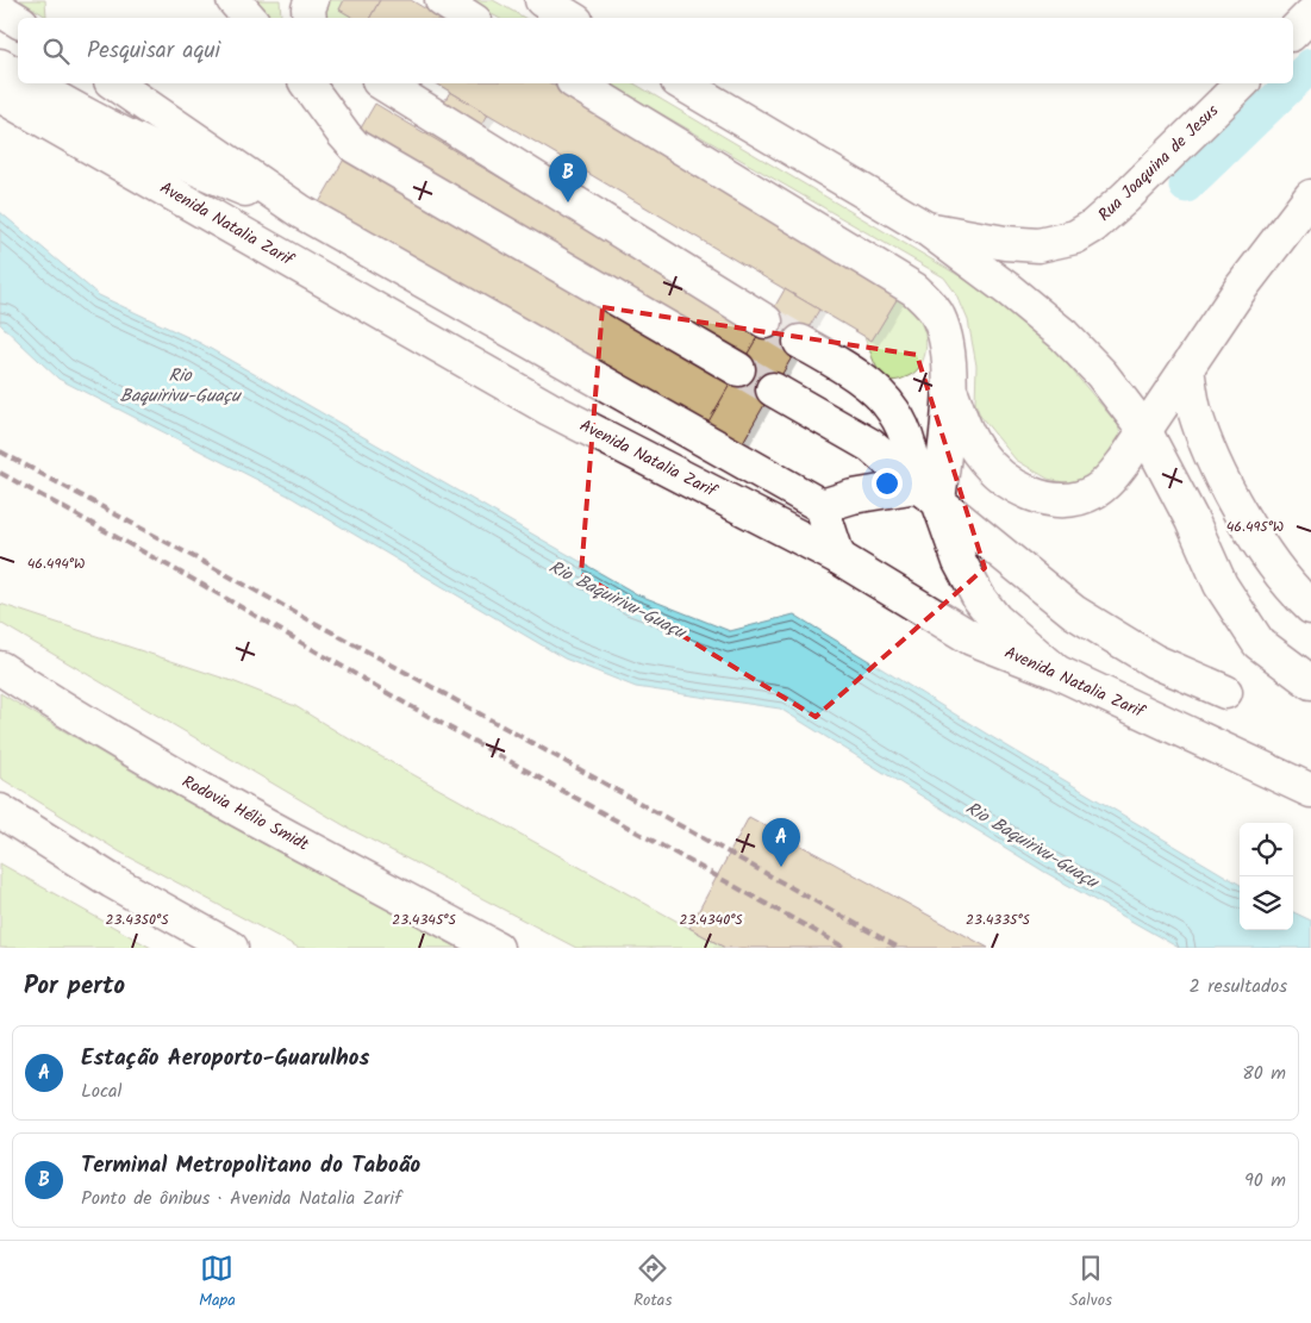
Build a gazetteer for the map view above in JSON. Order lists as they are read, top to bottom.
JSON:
{
  "streets": {
    "main road": ["Rua Joaquina de Jesus", "Avenida Natalia Zarif", "Rodovia Hélio Smidt"]
  },
  "water": ["Rio Baquirivu-Guaçu"],
  "page": {
    "search": "Pesquisar aqui",
    "pins": ["B", "A"],
    "heading": ["Por perto", "2 resultados"],
    "list": [
      {
        "mark": "A",
        "name": "Estação Aeroporto-Guarulhos",
        "note": "Local",
        "value": "80 m"
      },
      {
        "mark": "B",
        "name": "Terminal Metropolitano do Taboão",
        "note": "Ponto de ônibus · Avenida Natalia Zarif",
        "value": "90 m"
      }
    ],
    "nav": ["Mapa", "Rotas", "Salvos"]
  },
  "coordinates": [
    "46.495°W",
    "46.494°W",
    "23.4350°S",
    "23.4345°S",
    "23.4340°S",
    "23.4335°S"
  ]
}
